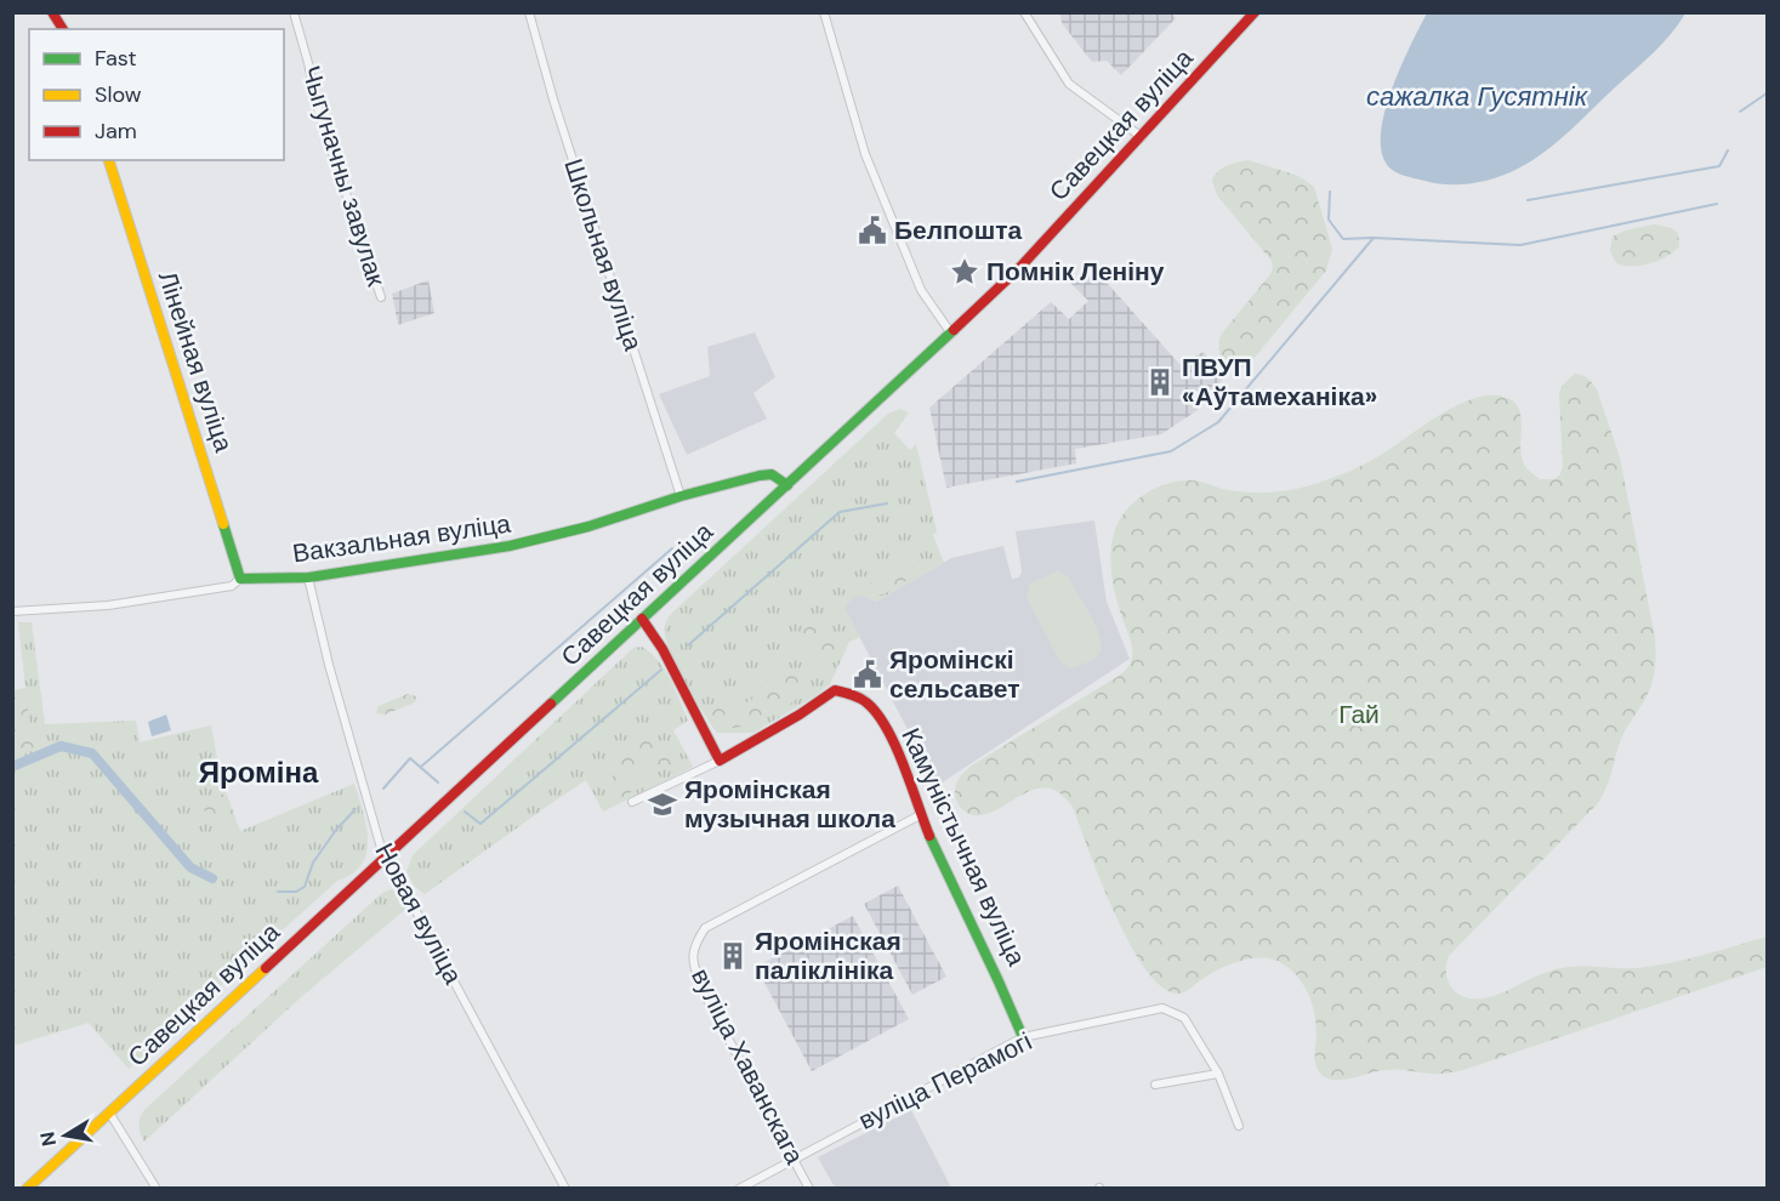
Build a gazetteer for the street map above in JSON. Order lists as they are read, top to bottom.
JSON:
{
  "streets": {
    "street": [
      "Савецкая вуліца",
      "Чыгуначны завулак",
      "Школьная вуліца",
      "Лінейная вуліца",
      "Вакзальная вуліца",
      "Камуністычная вуліца",
      "Новая вуліца",
      "вуліца Хаванскага",
      "вуліца Перамогі"
    ]
  },
  "crossings": [
    ["Савецкая вуліца", "Вакзальная вуліца"],
    ["Савецкая вуліца", "Новая вуліца"],
    ["Школьная вуліца", "Вакзальная вуліца"],
    ["Лінейная вуліца", "Вакзальная вуліца"],
    ["Вакзальная вуліца", "Новая вуліца"],
    ["Камуністычная вуліца", "вуліца Хаванскага"],
    ["Камуністычная вуліца", "вуліца Перамогі"],
    ["вуліца Хаванскага", "вуліца Перамогі"]
  ],
  "districts": ["Яроміна"],
  "water": ["сажалка Гусятнік"],
  "parks": ["Гай"],
  "places": {
    "public building": ["Белпошта", "Яромінскі сельсавет"],
    "place": ["Помнік Леніну"],
    "building": ["ПВУП «Аўтамеханіка»", "Яромінская паліклініка"],
    "school or university": ["Яромінская музычная школа"]
  },
  "legend": ["Fast", "Slow", "Jam"],
  "north": "left"
}
